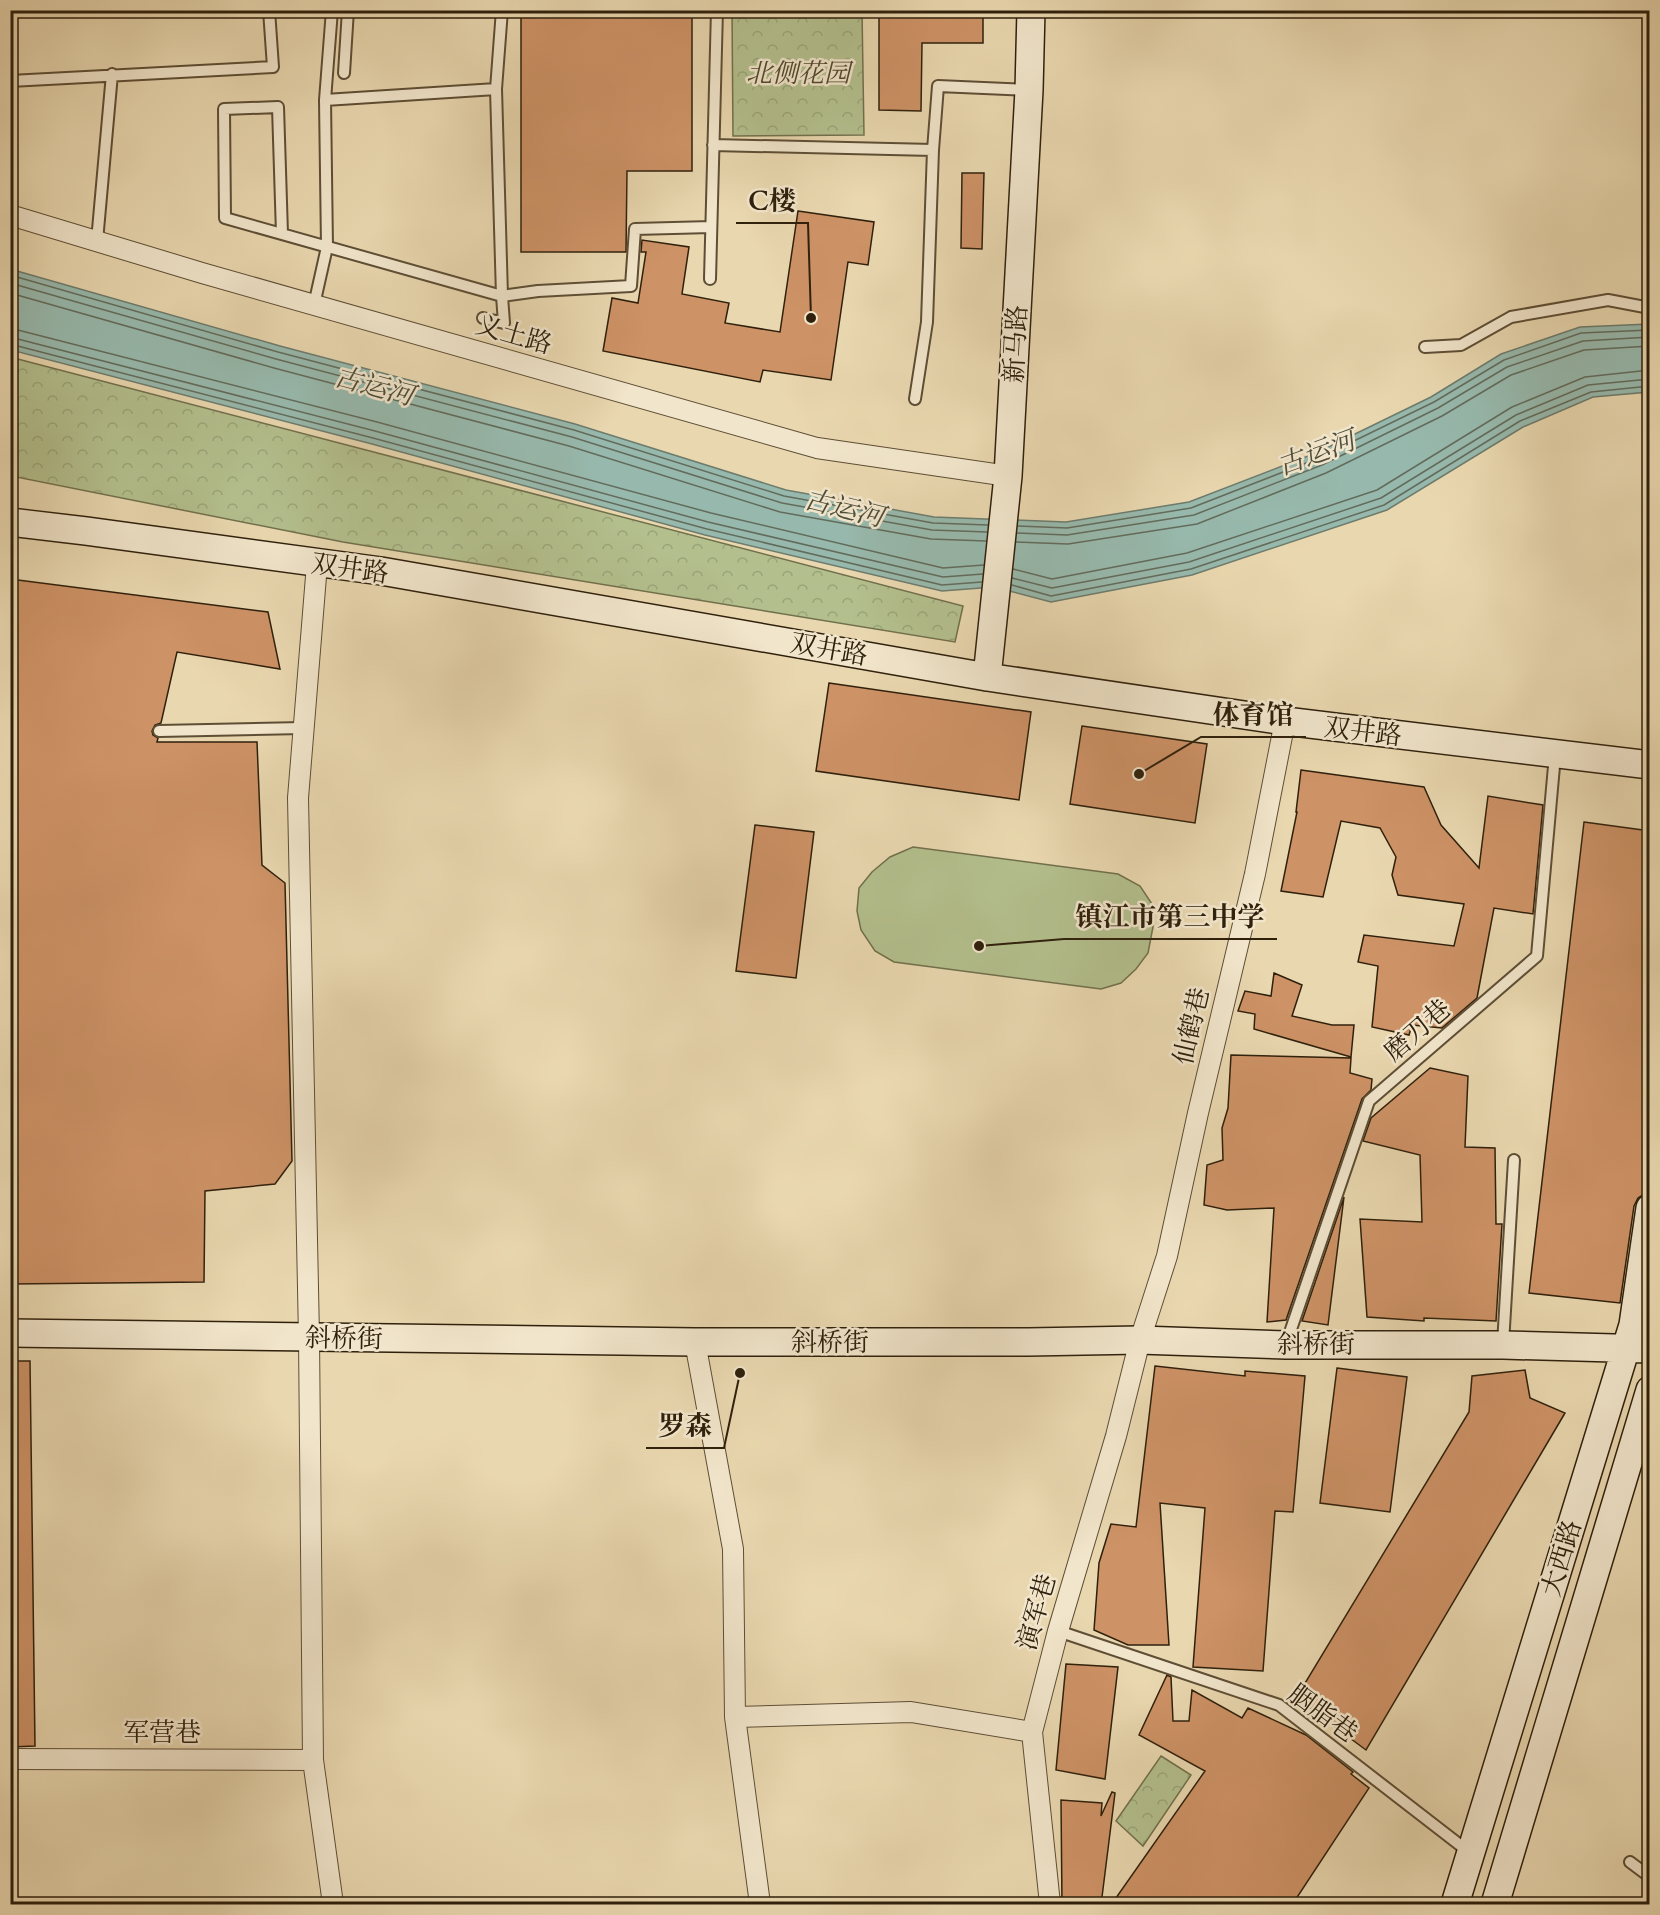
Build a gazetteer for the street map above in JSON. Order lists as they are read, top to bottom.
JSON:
{
  "streets": {
    "street": [
      "义土路",
      "新马路",
      "双井路",
      "仙鹤巷",
      "斜桥街",
      "大西路",
      "演军巷",
      "军营巷"
    ],
    "lane": ["磨刀巷", "胭脂巷"]
  },
  "crossings": [
    ["义土路", "新马路"],
    ["新马路", "双井路"],
    ["双井路", "仙鹤巷"],
    ["双井路", "磨刀巷"],
    ["仙鹤巷", "斜桥街"],
    ["仙鹤巷", "演军巷"],
    ["磨刀巷", "斜桥街"],
    ["斜桥街", "大西路"],
    ["斜桥街", "演军巷"],
    ["大西路", "胭脂巷"],
    ["演军巷", "胭脂巷"]
  ],
  "water": ["古运河"],
  "parks": ["北侧花园"],
  "places": [
    "C楼",
    "体育馆",
    "镇江市第三中学",
    "罗森"
  ]
}
